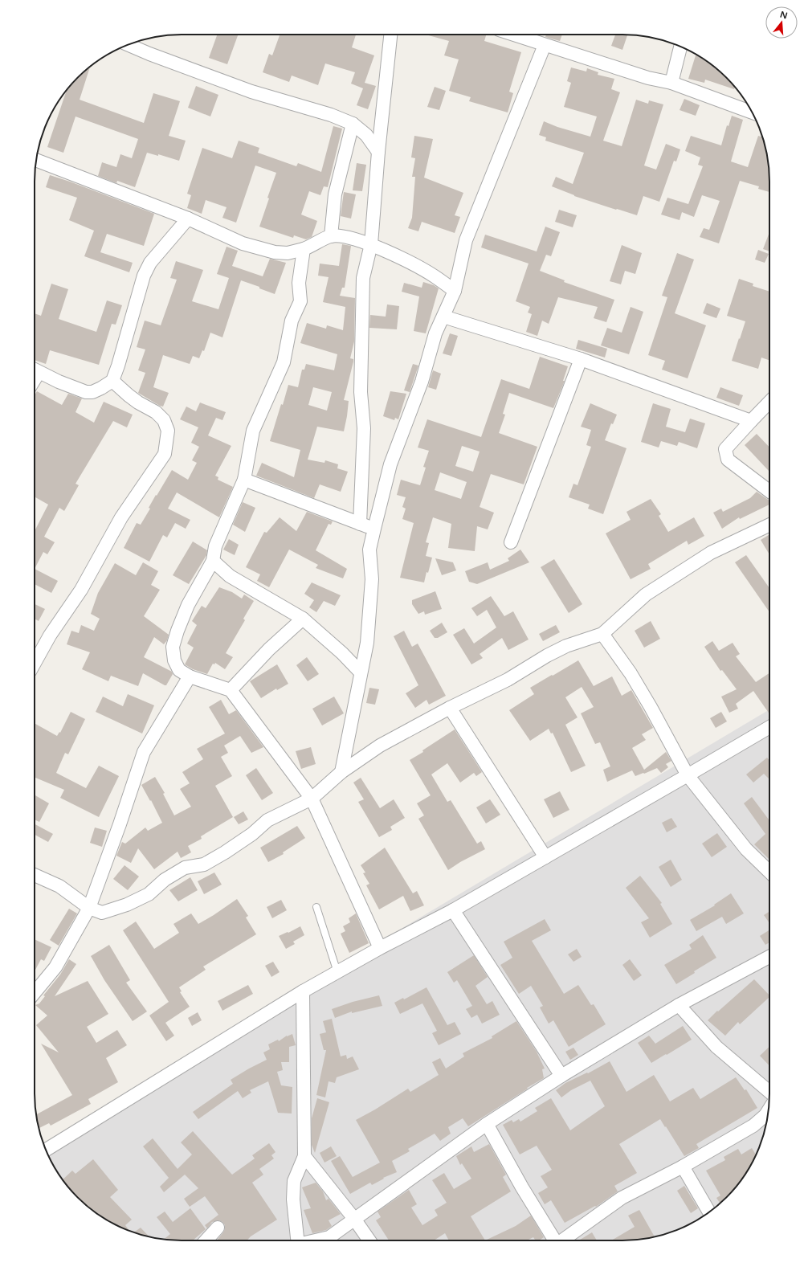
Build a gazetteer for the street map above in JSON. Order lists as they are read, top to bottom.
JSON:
{
  "north": "top"
}
